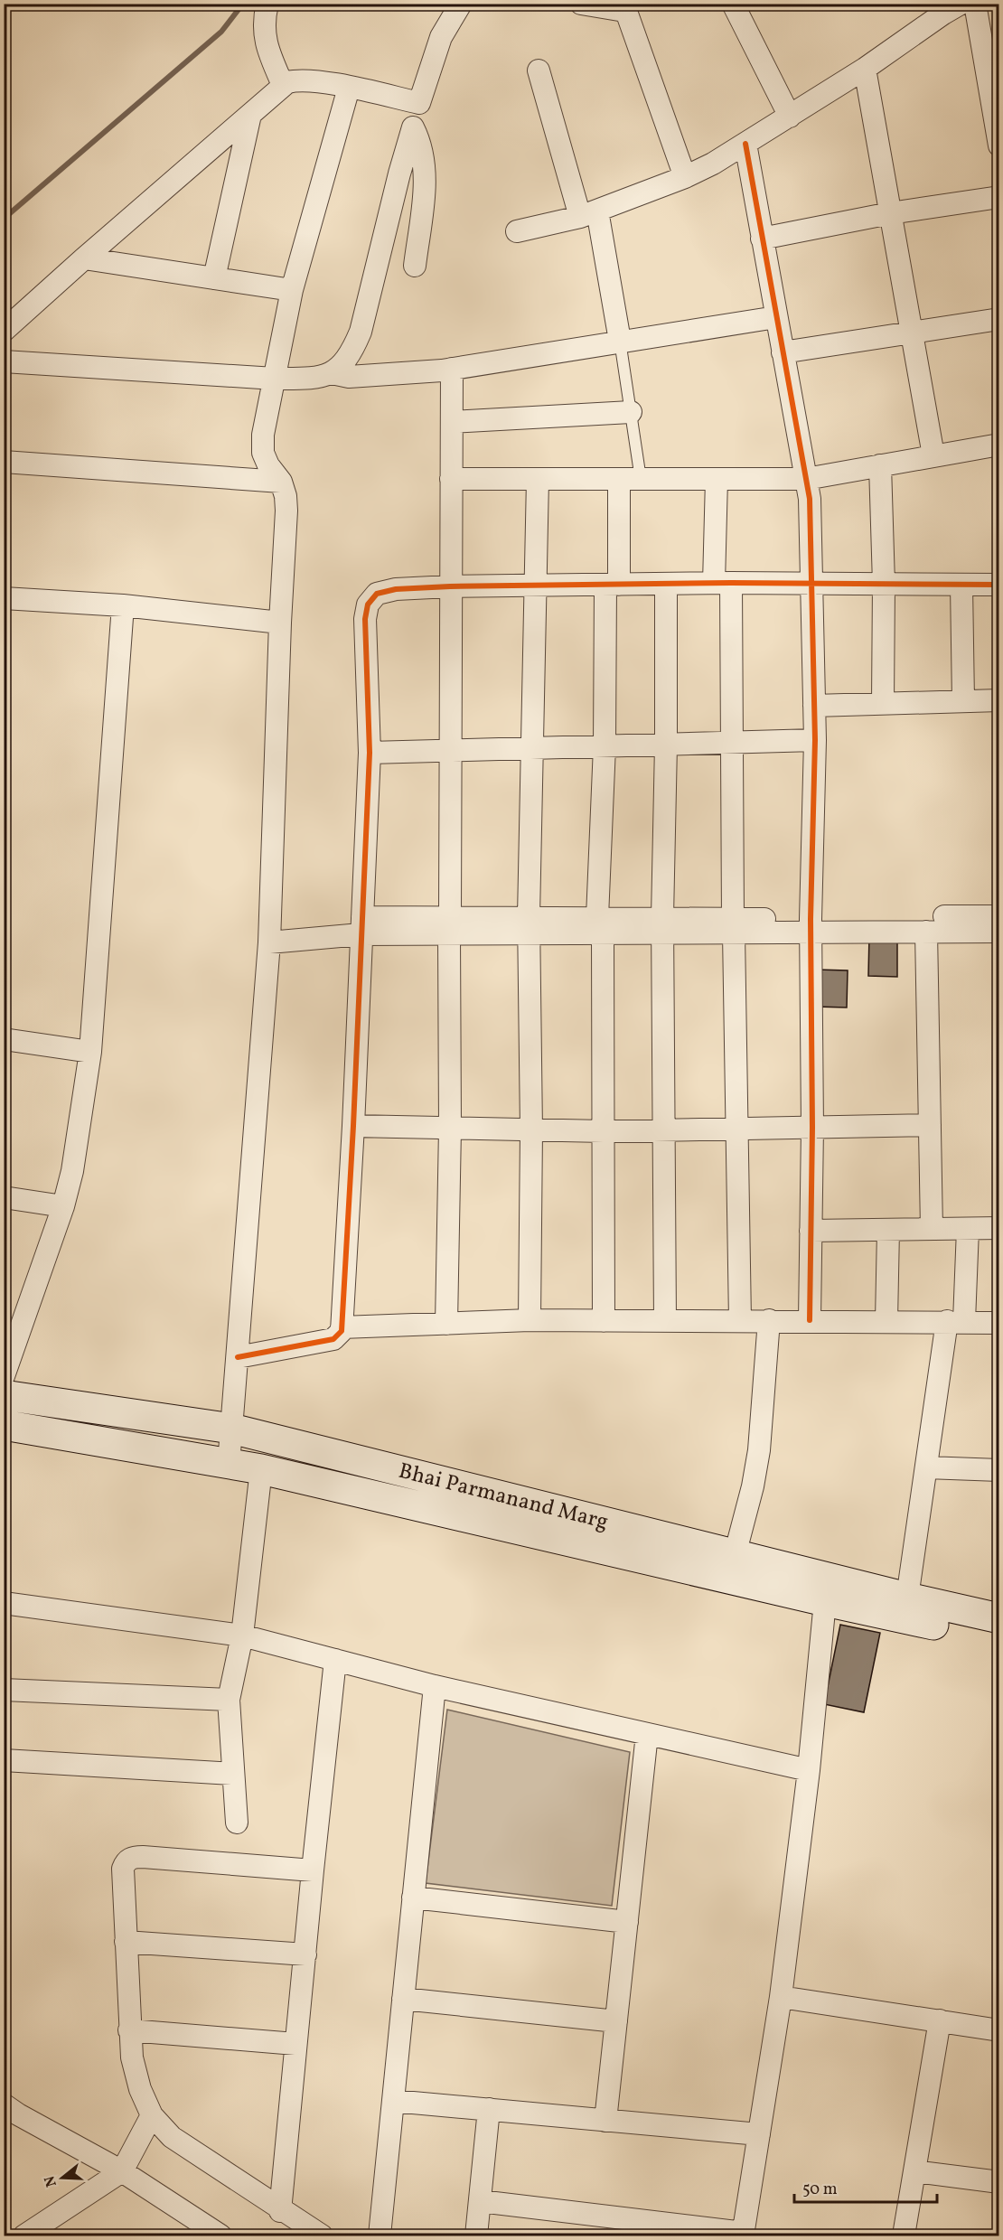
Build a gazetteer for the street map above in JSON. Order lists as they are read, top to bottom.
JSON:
{
  "streets": {
    "street": ["Bhai Parmanand Marg"]
  },
  "scale_bar": "50 m",
  "north": "left"
}
